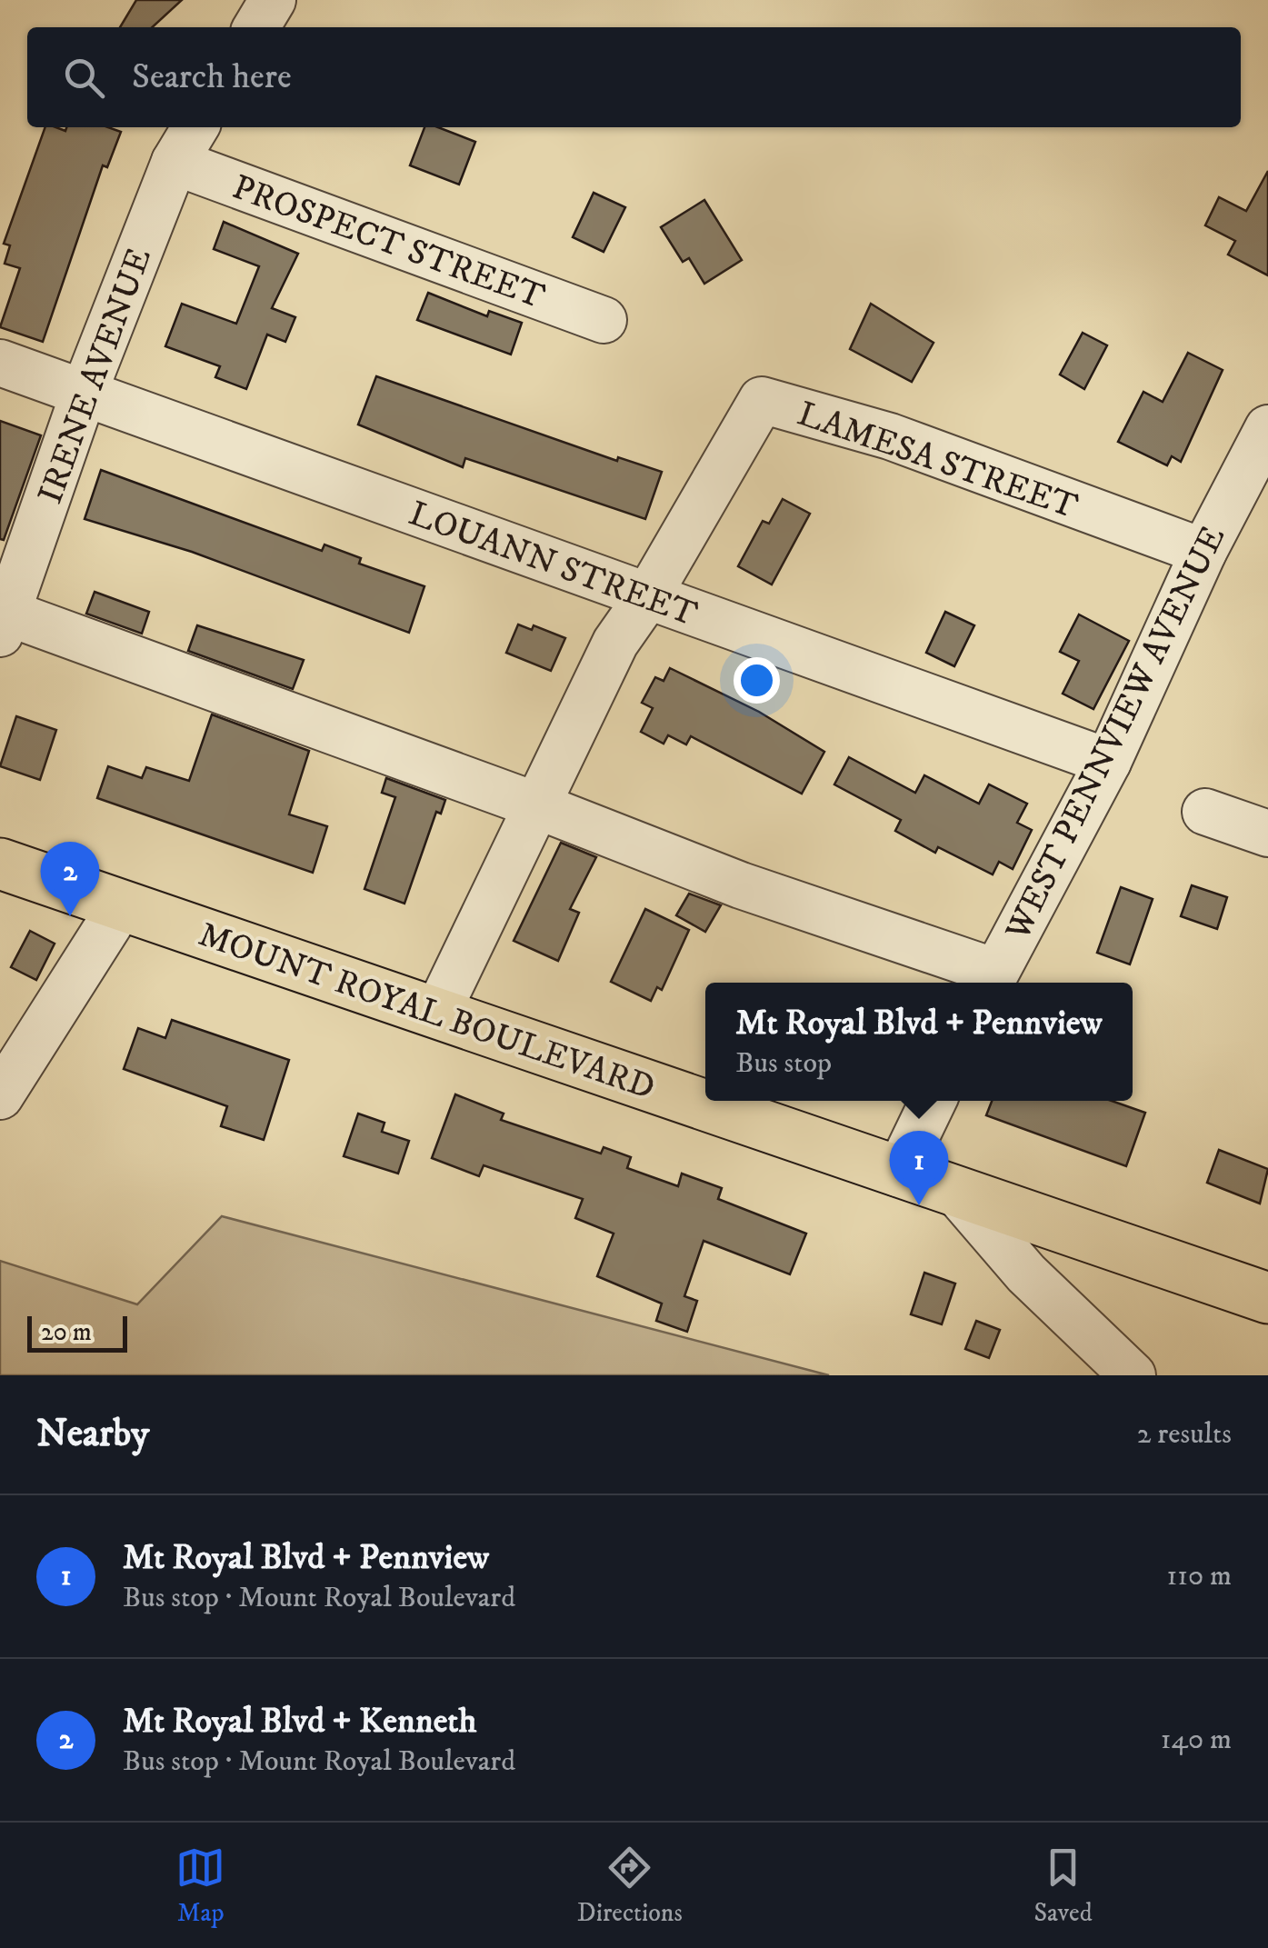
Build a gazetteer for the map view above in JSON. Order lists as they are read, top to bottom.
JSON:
{
  "streets": {
    "main road": ["MOUNT ROYAL BOULEVARD"],
    "street": [
      "PROSPECT STREET",
      "IRENE AVENUE",
      "LAMESA STREET",
      "LOUANN STREET",
      "WEST PENNVIEW AVENUE"
    ]
  },
  "crossings": [
    ["PROSPECT STREET", "IRENE AVENUE"],
    ["IRENE AVENUE", "LOUANN STREET"],
    ["LAMESA STREET", "LOUANN STREET"],
    ["LAMESA STREET", "WEST PENNVIEW AVENUE"],
    ["LAMESA STREET", "MOUNT ROYAL BOULEVARD"],
    ["LOUANN STREET", "WEST PENNVIEW AVENUE"]
  ],
  "scale_bar": "20 m",
  "page": {
    "search": "Search here",
    "pins": ["2", "1"],
    "popup": ["Mt Royal Blvd + Pennview", "Bus stop"],
    "scale": "20 m",
    "heading": ["Nearby", "2 results"],
    "list": [
      {
        "mark": "1",
        "name": "Mt Royal Blvd + Pennview",
        "note": "Bus stop · Mount Royal Boulevard",
        "value": "110 m"
      },
      {
        "mark": "2",
        "name": "Mt Royal Blvd + Kenneth",
        "note": "Bus stop · Mount Royal Boulevard",
        "value": "140 m"
      }
    ],
    "nav": ["Map", "Directions", "Saved"]
  }
}
